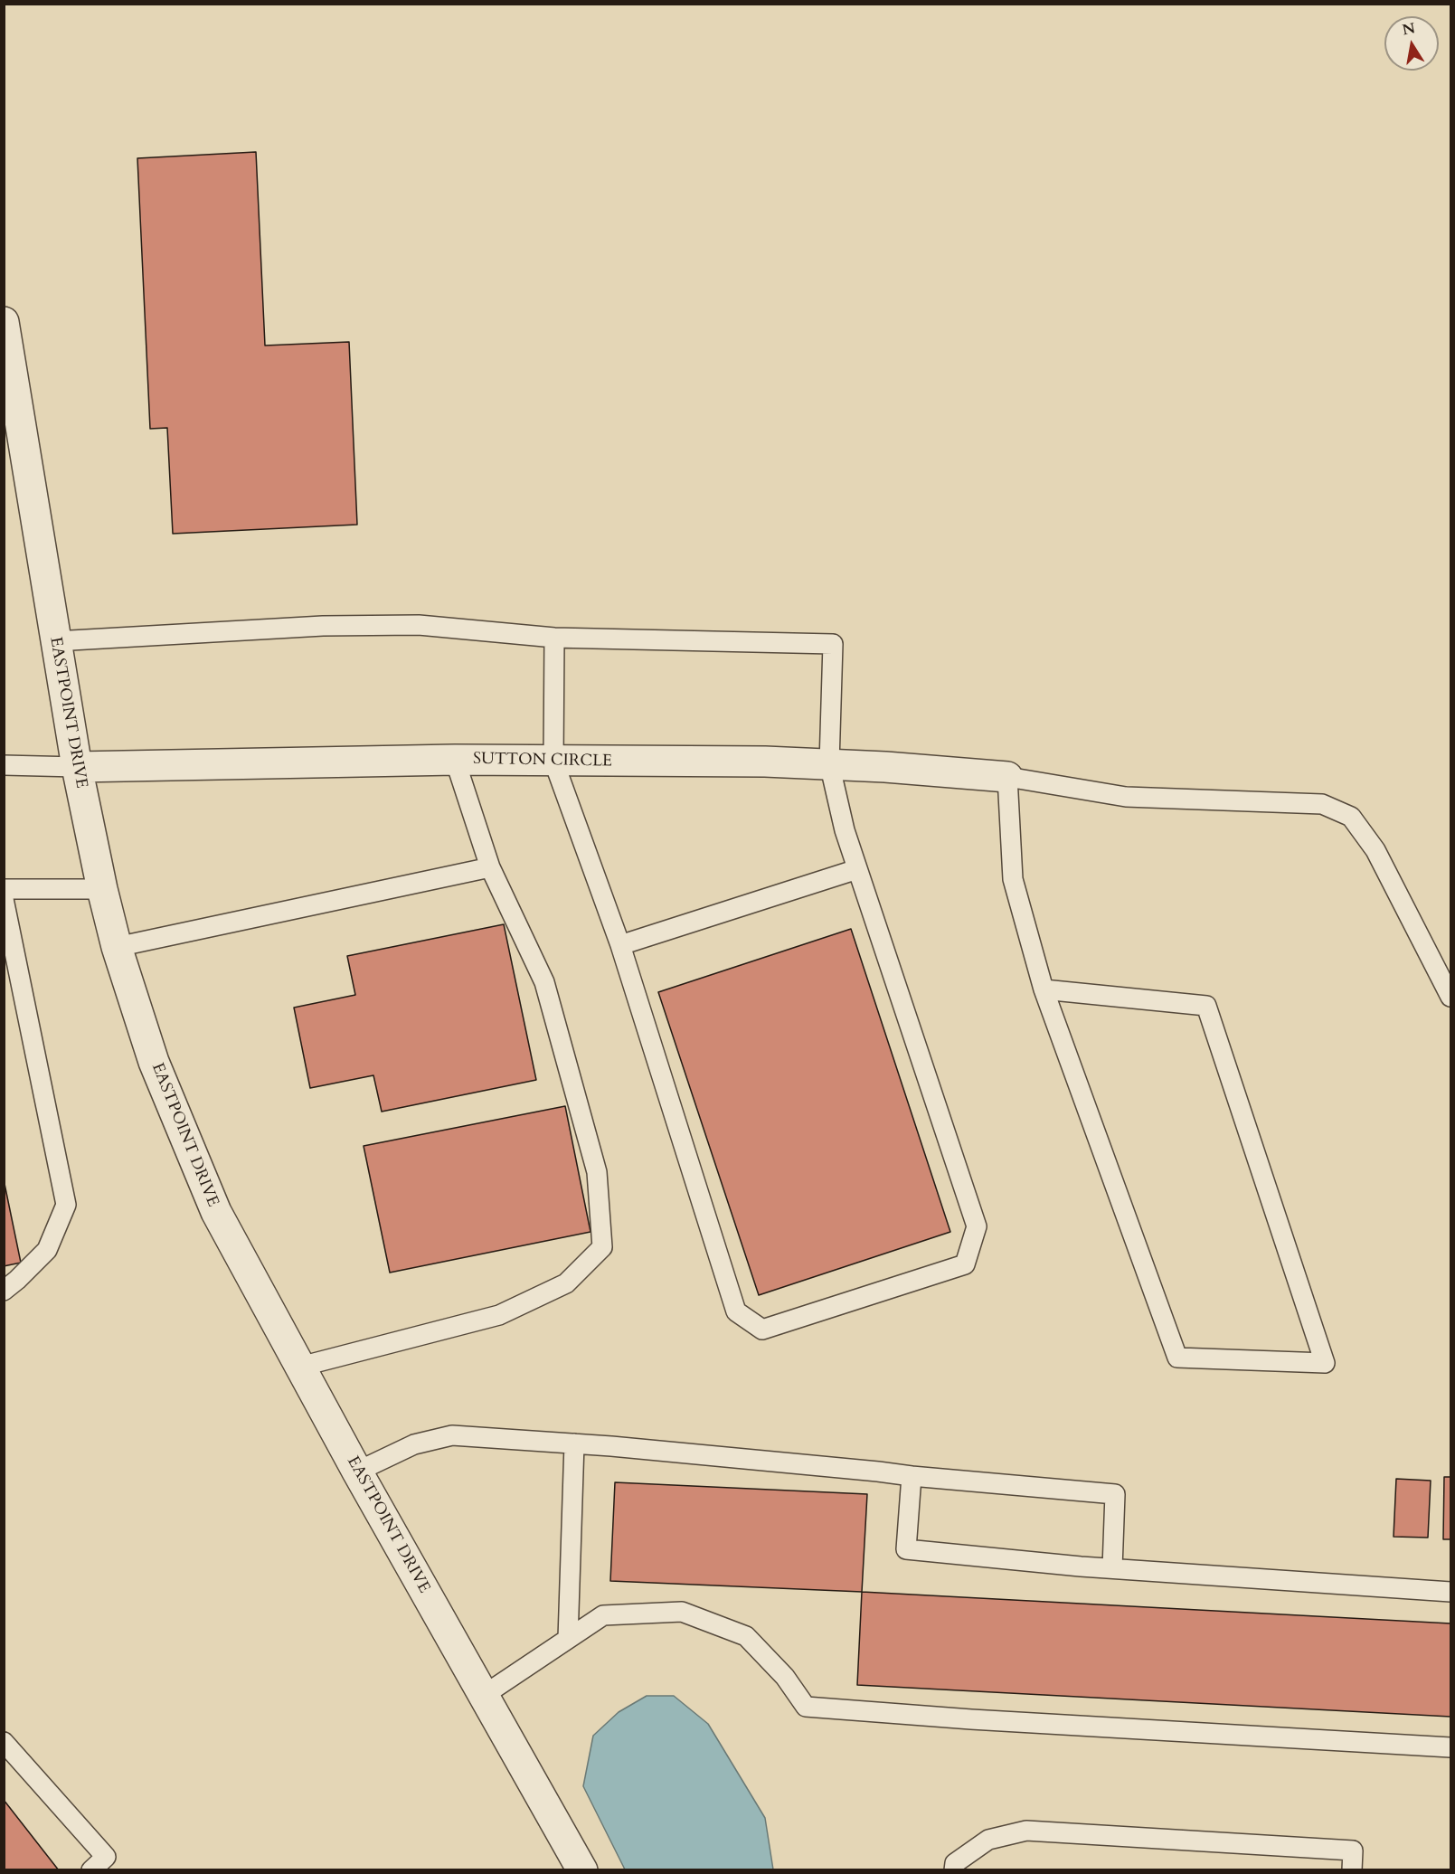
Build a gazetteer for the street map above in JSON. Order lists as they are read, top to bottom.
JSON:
{
  "streets": {
    "street": ["EASTPOINT DRIVE", "SUTTON CIRCLE"]
  },
  "crossings": [
    ["EASTPOINT DRIVE", "SUTTON CIRCLE"]
  ],
  "north": "top"
}
